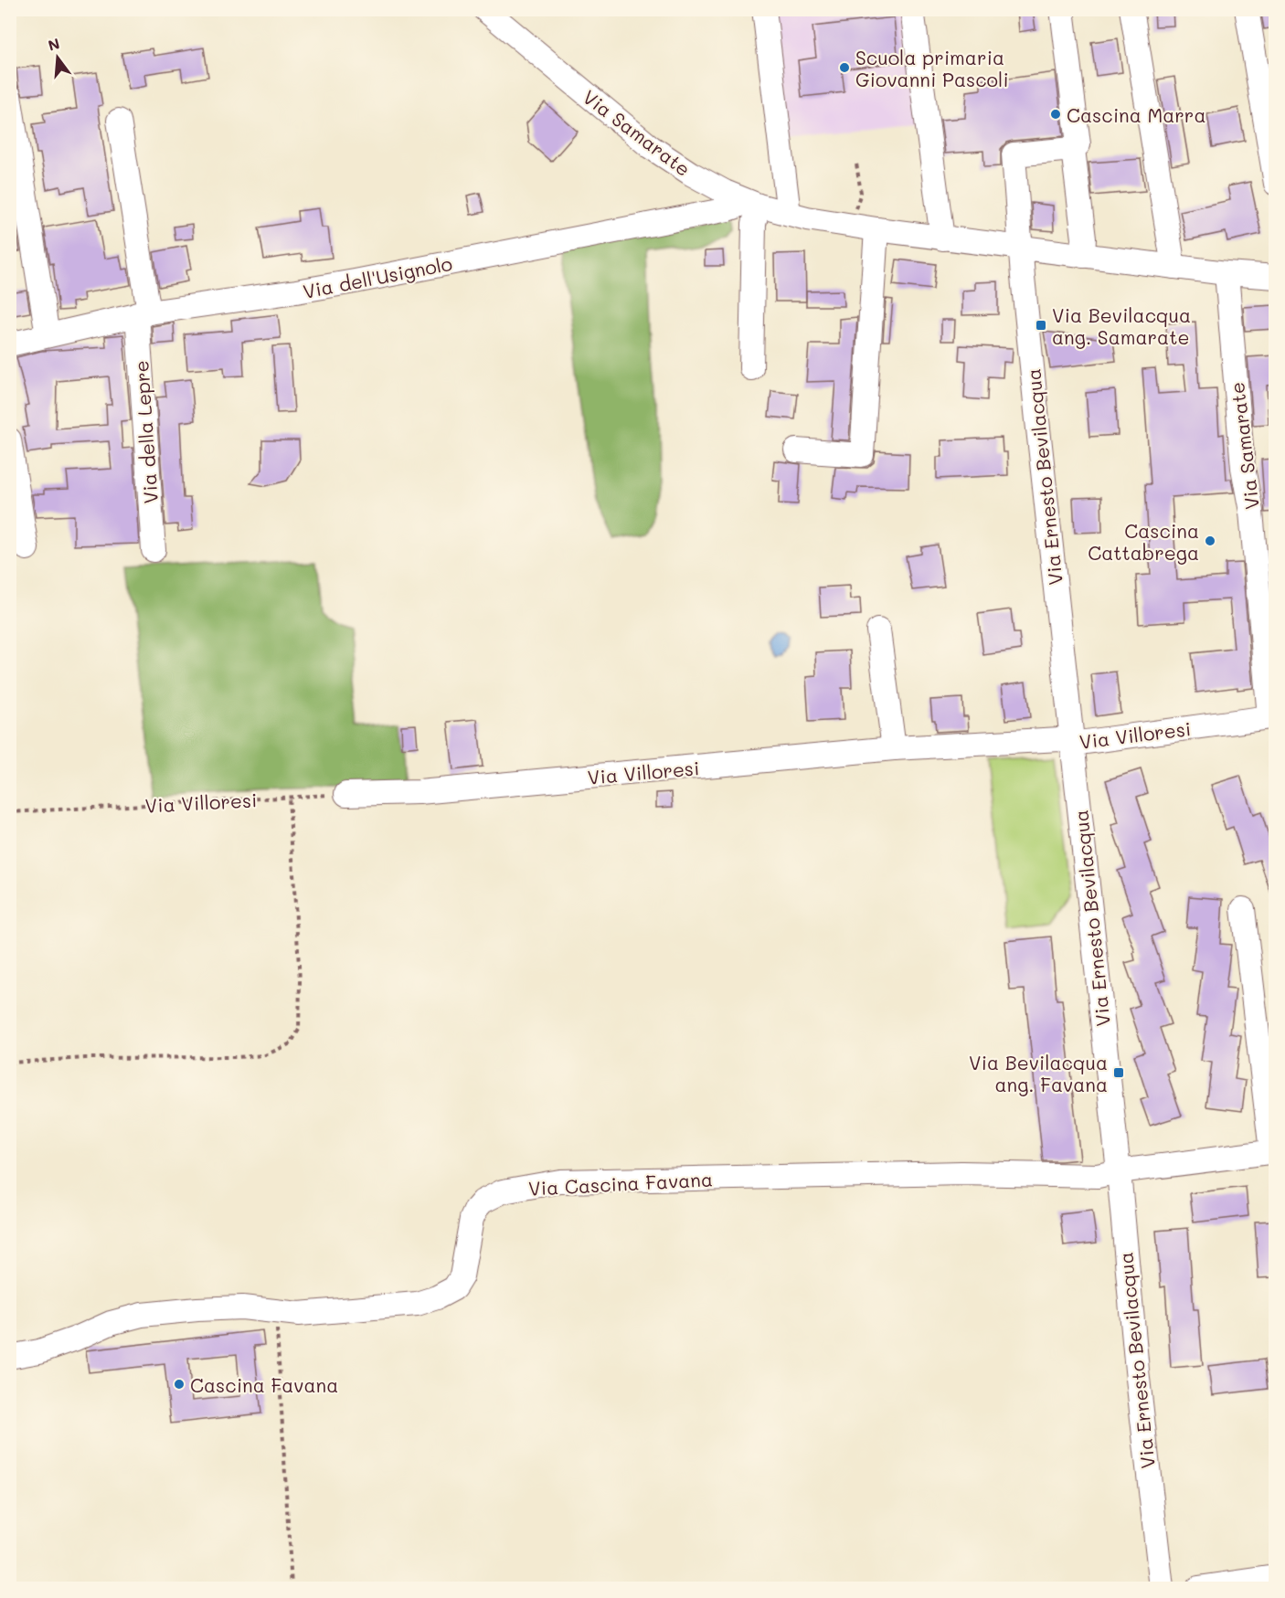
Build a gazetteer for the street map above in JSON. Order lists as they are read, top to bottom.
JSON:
{
  "streets": {
    "street": [
      "Via Samarate",
      "Via dell'Usignolo",
      "Via della Lepre",
      "Via Ernesto Bevilacqua",
      "Via Villoresi",
      "Via Cascina Favana"
    ]
  },
  "crossings": [
    ["Via Samarate", "Via dell'Usignolo"],
    ["Via Samarate", "Via Ernesto Bevilacqua"],
    ["Via Samarate", "Via Villoresi"],
    ["Via dell'Usignolo", "Via della Lepre"],
    ["Via Ernesto Bevilacqua", "Via Villoresi"],
    ["Via Ernesto Bevilacqua", "Via Cascina Favana"]
  ],
  "places": {
    "other": [
      "Scuola primaria Giovanni Pascoli",
      "Cascina Marra",
      "Cascina Cattabrega",
      "Cascina Favana"
    ],
    "transit": ["Via Bevilacqua ang. Samarate", "Via Bevilacqua ang. Favana"]
  },
  "north": "top"
}
